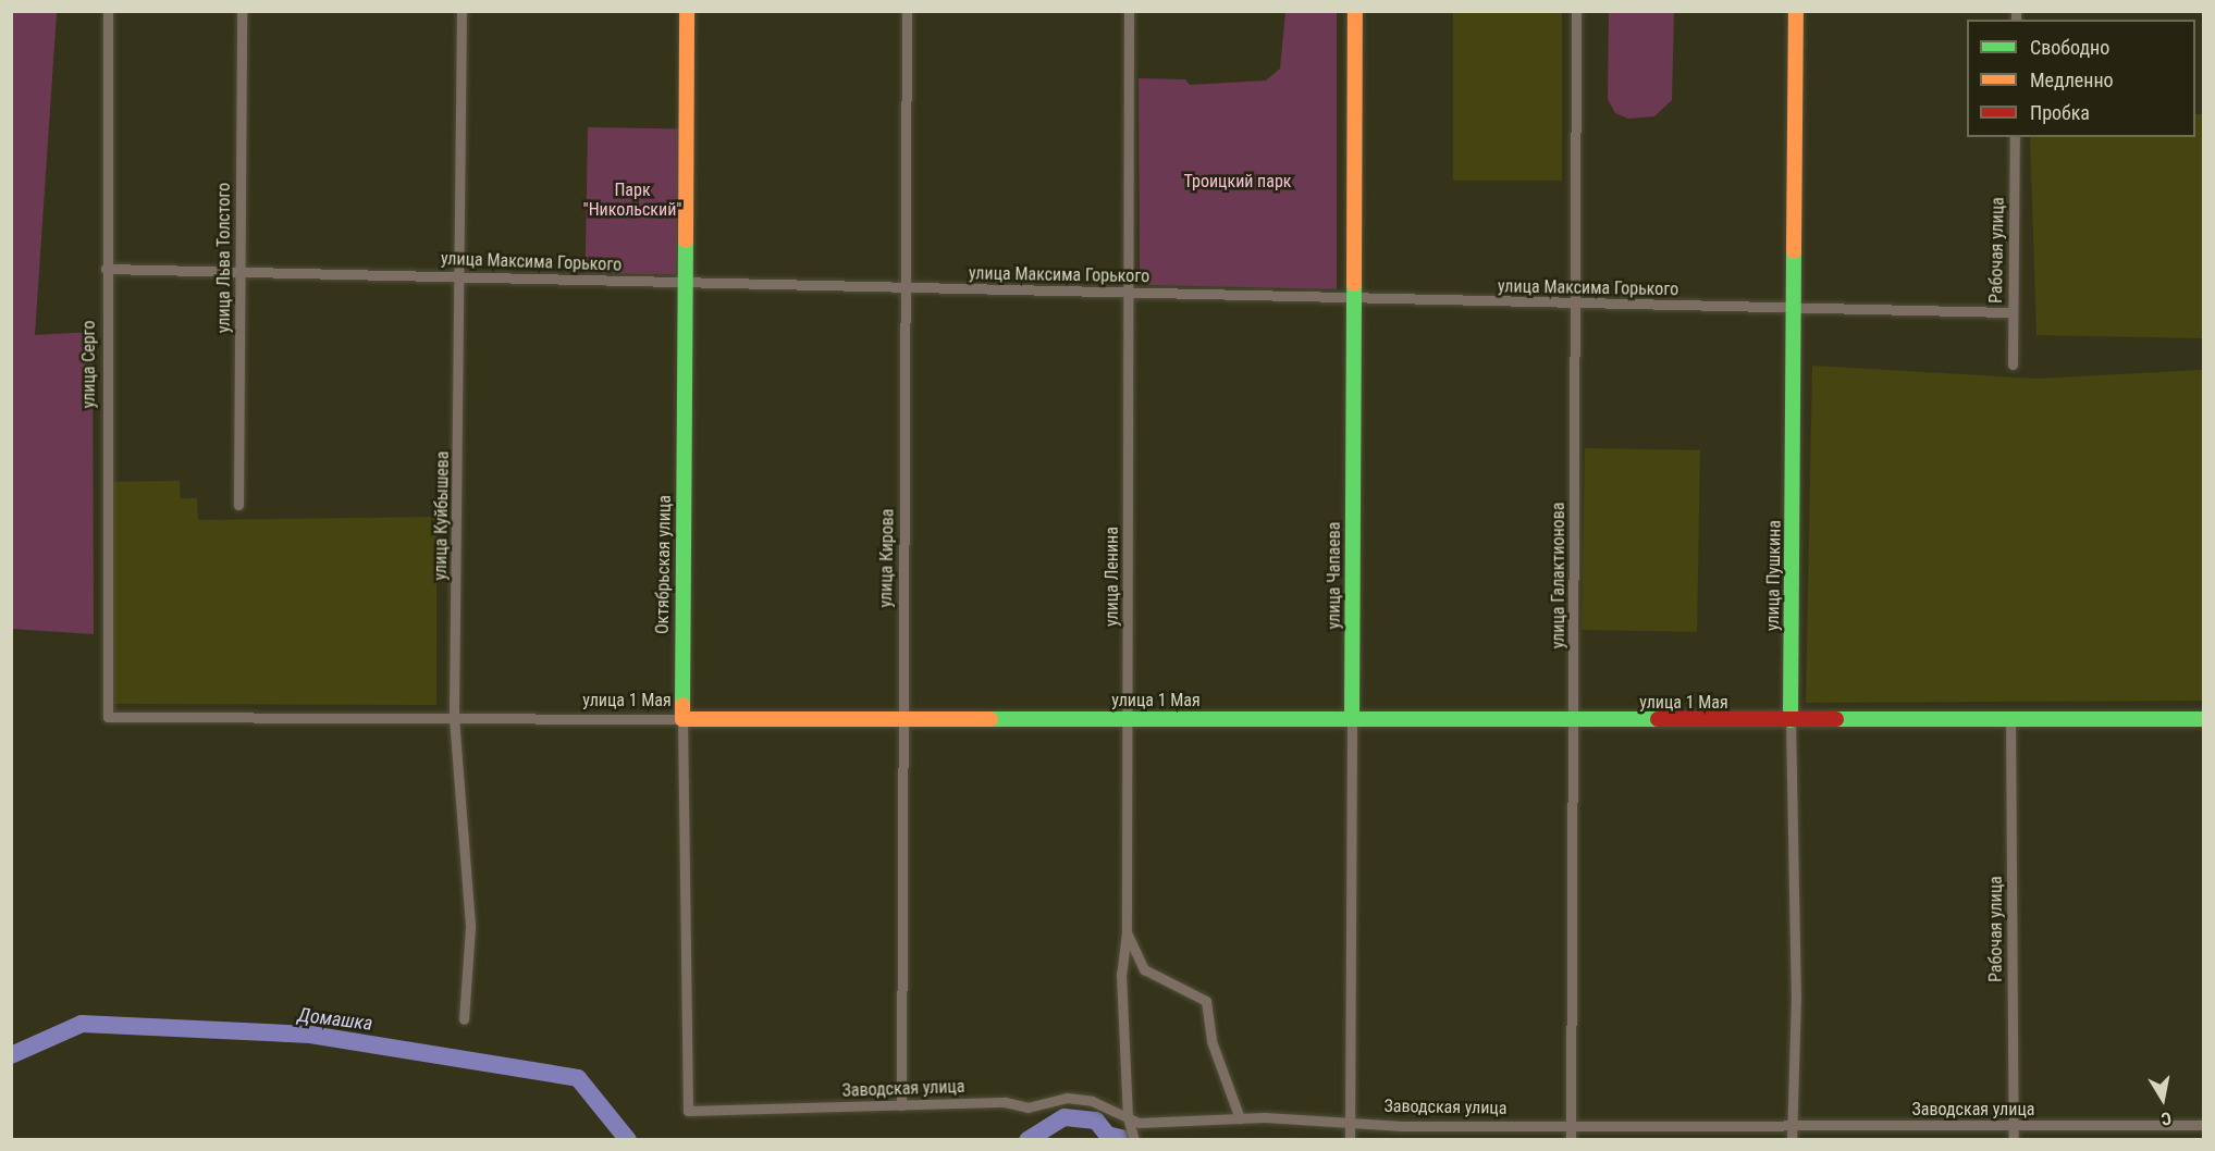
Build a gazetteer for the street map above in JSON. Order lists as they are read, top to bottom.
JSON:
{
  "streets": {
    "main road": [
      "Октябрьская улица",
      "улица Чапаева",
      "улица Пушкина",
      "улица 1 Мая"
    ],
    "street": [
      "Рабочая улица",
      "улица Льва Толстого",
      "улица Максима Горького",
      "улица Серго",
      "улица Куйбышева",
      "улица Кирова",
      "улица Галактионова",
      "улица Ленина",
      "Заводская улица"
    ]
  },
  "crossings": [
    ["Рабочая улица", "улица Максима Горького"],
    ["Рабочая улица", "улица 1 Мая"],
    ["Рабочая улица", "Заводская улица"],
    ["улица Льва Толстого", "улица Максима Горького"],
    ["улица Максима Горького", "улица Серго"],
    ["улица Максима Горького", "улица Куйбышева"],
    ["улица Максима Горького", "улица Кирова"],
    ["улица Максима Горького", "Октябрьская улица"],
    ["улица Максима Горького", "улица Чапаева"],
    ["улица Максима Горького", "улица Галактионова"],
    ["улица Максима Горького", "улица Пушкина"],
    ["улица Максима Горького", "улица Ленина"],
    ["улица Серго", "улица 1 Мая"],
    ["улица Куйбышева", "улица 1 Мая"],
    ["улица Кирова", "улица 1 Мая"],
    ["улица Кирова", "Заводская улица"],
    ["Октябрьская улица", "улица 1 Мая"],
    ["Октябрьская улица", "Заводская улица"],
    ["улица Чапаева", "улица 1 Мая"],
    ["улица Чапаева", "Заводская улица"],
    ["улица Галактионова", "улица 1 Мая"],
    ["улица Галактионова", "Заводская улица"],
    ["улица Пушкина", "улица 1 Мая"],
    ["улица Пушкина", "Заводская улица"],
    ["улица Ленина", "улица 1 Мая"],
    ["улица Ленина", "Заводская улица"]
  ],
  "water": ["Домашка"],
  "parks": ["Троицкий парк", "Парк \"Никольский\""],
  "legend": ["Свободно", "Медленно", "Пробка"],
  "north": "bottom"
}
